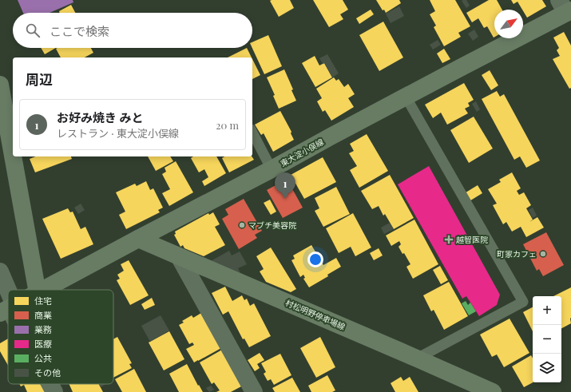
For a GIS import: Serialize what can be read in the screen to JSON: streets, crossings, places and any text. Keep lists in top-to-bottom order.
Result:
{
  "streets": {
    "main road": ["東大淀小俣線", "村松明野停車場線"]
  },
  "crossings": [
    ["東大淀小俣線", "村松明野停車場線"]
  ],
  "places": {
    "other": ["マブチ美容院", "町家カフェ"],
    "health": ["越智医院"]
  },
  "legend": [
    "住宅",
    "商業",
    "業務",
    "医療",
    "公共",
    "その他"
  ],
  "north": "top right",
  "page": {
    "search": "ここで検索",
    "heading": "周辺",
    "list": [
      {
        "mark": "1",
        "name": "お好み焼き みと",
        "note": "レストラン · 東大淀小俣線",
        "value": "20 m"
      }
    ],
    "pins": "1",
    "map_buttons": ["+", "−"]
  }
}
